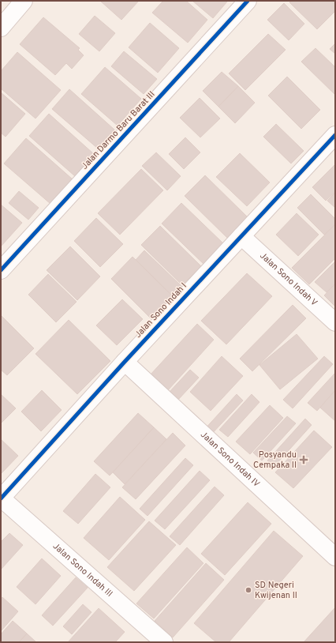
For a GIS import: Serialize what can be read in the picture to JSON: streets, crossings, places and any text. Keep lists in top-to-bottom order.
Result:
{
  "streets": {
    "street": [
      "Jalan Darmo Baru Barat III",
      "Jalan Sono Indah V",
      "Jalan Sono Indah I",
      "Jalan Sono Indah IV",
      "Jalan Sono Indah III"
    ]
  },
  "crossings": [
    ["Jalan Sono Indah V", "Jalan Sono Indah I"],
    ["Jalan Sono Indah I", "Jalan Sono Indah IV"],
    ["Jalan Sono Indah I", "Jalan Sono Indah III"]
  ],
  "places": {
    "health": ["Posyandu Cempaka II"],
    "other": ["SD Negeri Kwijenan II"]
  }
}
